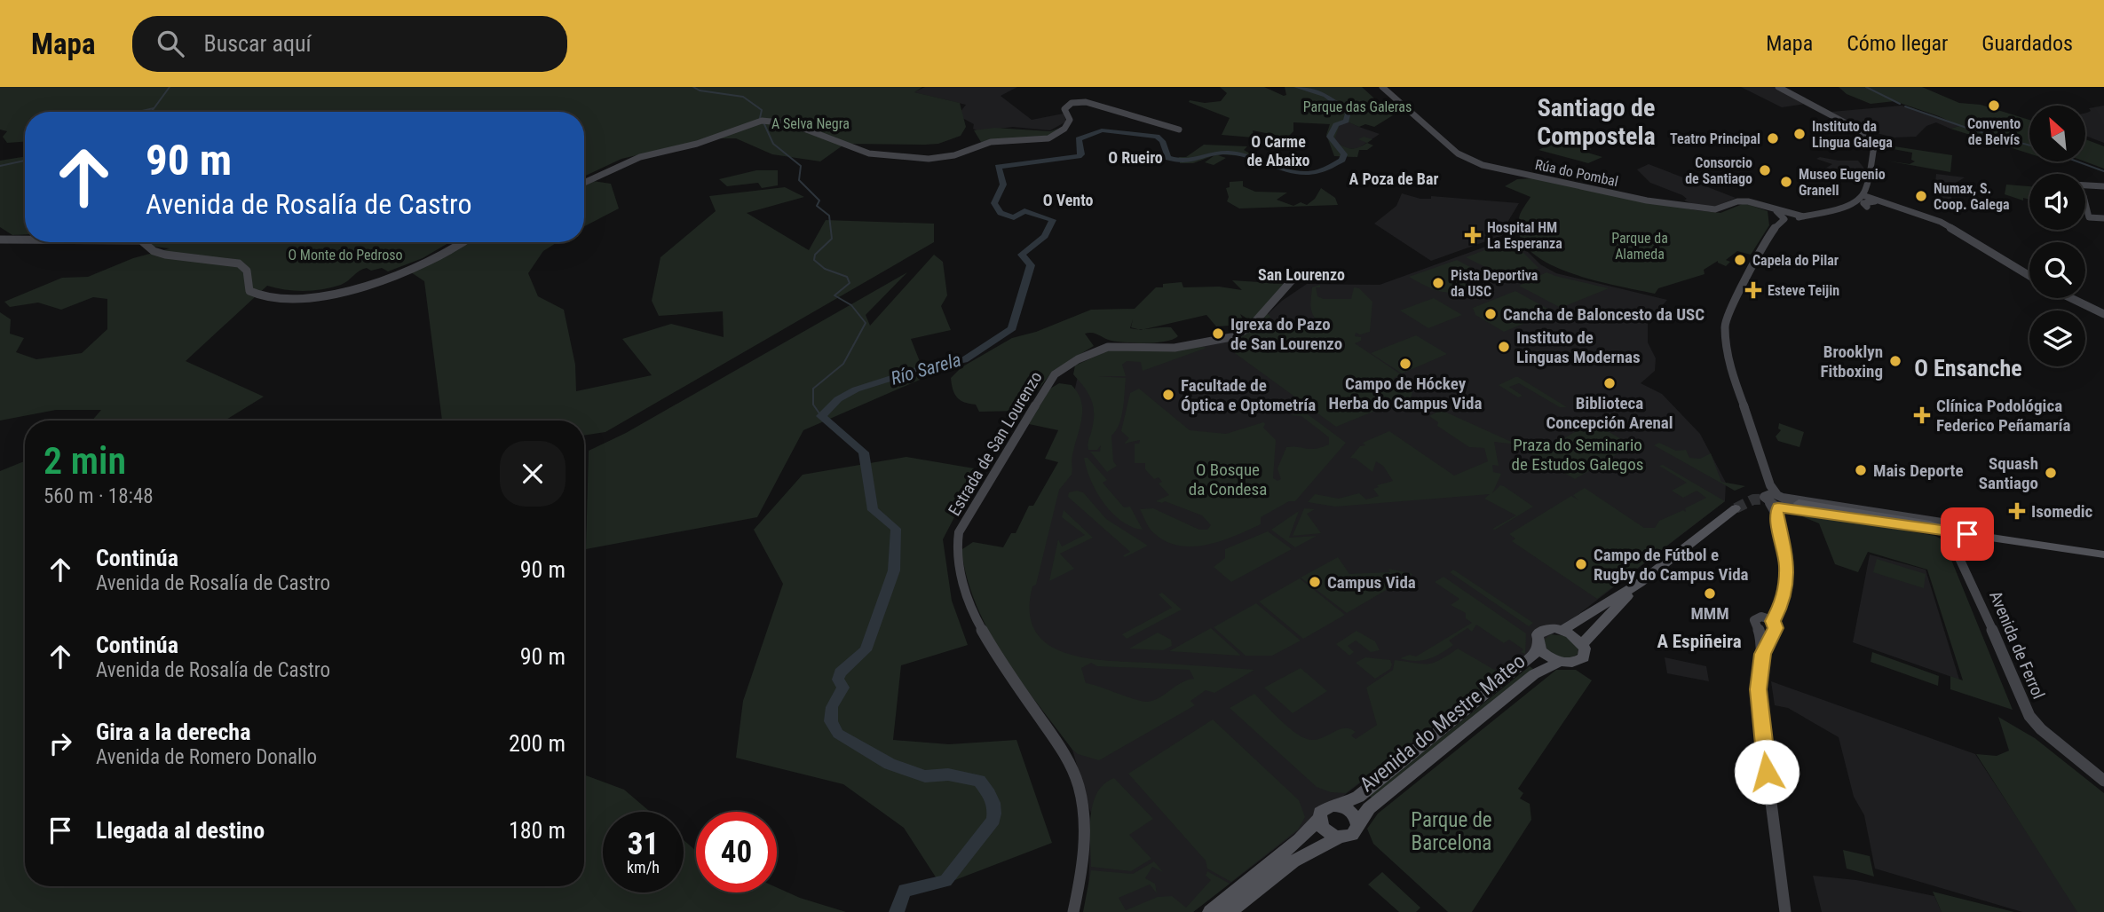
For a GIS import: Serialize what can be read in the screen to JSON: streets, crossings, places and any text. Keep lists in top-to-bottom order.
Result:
{
  "streets": {
    "main road": ["Avenida do Mestre Mateo"],
    "street": ["Rúa do Pombal", "Estrada de San Lourenzo", "Avenida de Ferrol"]
  },
  "districts": [
    "Santiago de Compostela",
    "O Carme de Abaixo",
    "O Rueiro",
    "A Poza de Bar",
    "O Vento",
    "San Lourenzo",
    "O Ensanche",
    "A Espiñeira"
  ],
  "water": ["Río Sarela"],
  "parks": [
    "Parque das Galeras",
    "A Selva Negra",
    "Parque da Alameda",
    "O Monte do Pedroso",
    "Praza do Seminario de Estudos Galegos",
    "O Bosque da Condesa",
    "Parque de Barcelona"
  ],
  "places": {
    "other": [
      "Convento de Belvís",
      "Instituto da Lingua Galega",
      "Teatro Principal",
      "Consorcio de Santiago",
      "Museo Eugenio Granell",
      "Numax, S. Coop. Galega",
      "Capela do Pilar",
      "Pista Deportiva da USC",
      "Cancha de Baloncesto da USC",
      "Igrexa do Pazo de San Lourenzo",
      "Instituto de Linguas Modernas",
      "Brooklyn Fitboxing",
      "Campo de Hóckey Herba do Campus Vida",
      "Biblioteca Concepción Arenal",
      "Facultade de Óptica e Optometría",
      "Mais Deporte",
      "Squash Santiago",
      "Campo de Fútbol e Rugby do Campus Vida",
      "Campus Vida",
      "MMM"
    ],
    "health": [
      "Hospital HM La Esperanza",
      "Esteve Teijin",
      "Clínica Podológica Federico Peñamaría",
      "Isomedic"
    ]
  },
  "north": "top left",
  "page": {
    "header": "Mapa",
    "search": "Buscar aquí",
    "nav": ["Mapa", "Cómo llegar", "Guardados"],
    "turn": ["90 m", "Avenida de Rosalía de Castro"],
    "heading": ["2 min", "560 m · 18:48"],
    "list": [
      {
        "name": "Continúa",
        "note": "Avenida de Rosalía de Castro",
        "value": "90 m"
      },
      {
        "name": "Continúa",
        "note": "Avenida de Rosalía de Castro",
        "value": "90 m"
      },
      {
        "name": "Gira a la derecha",
        "note": "Avenida de Romero Donallo",
        "value": "200 m"
      },
      {
        "name": "Llegada al destino",
        "value": "180 m"
      }
    ],
    "speed": "31 km/h",
    "limit": "40"
  }
}
